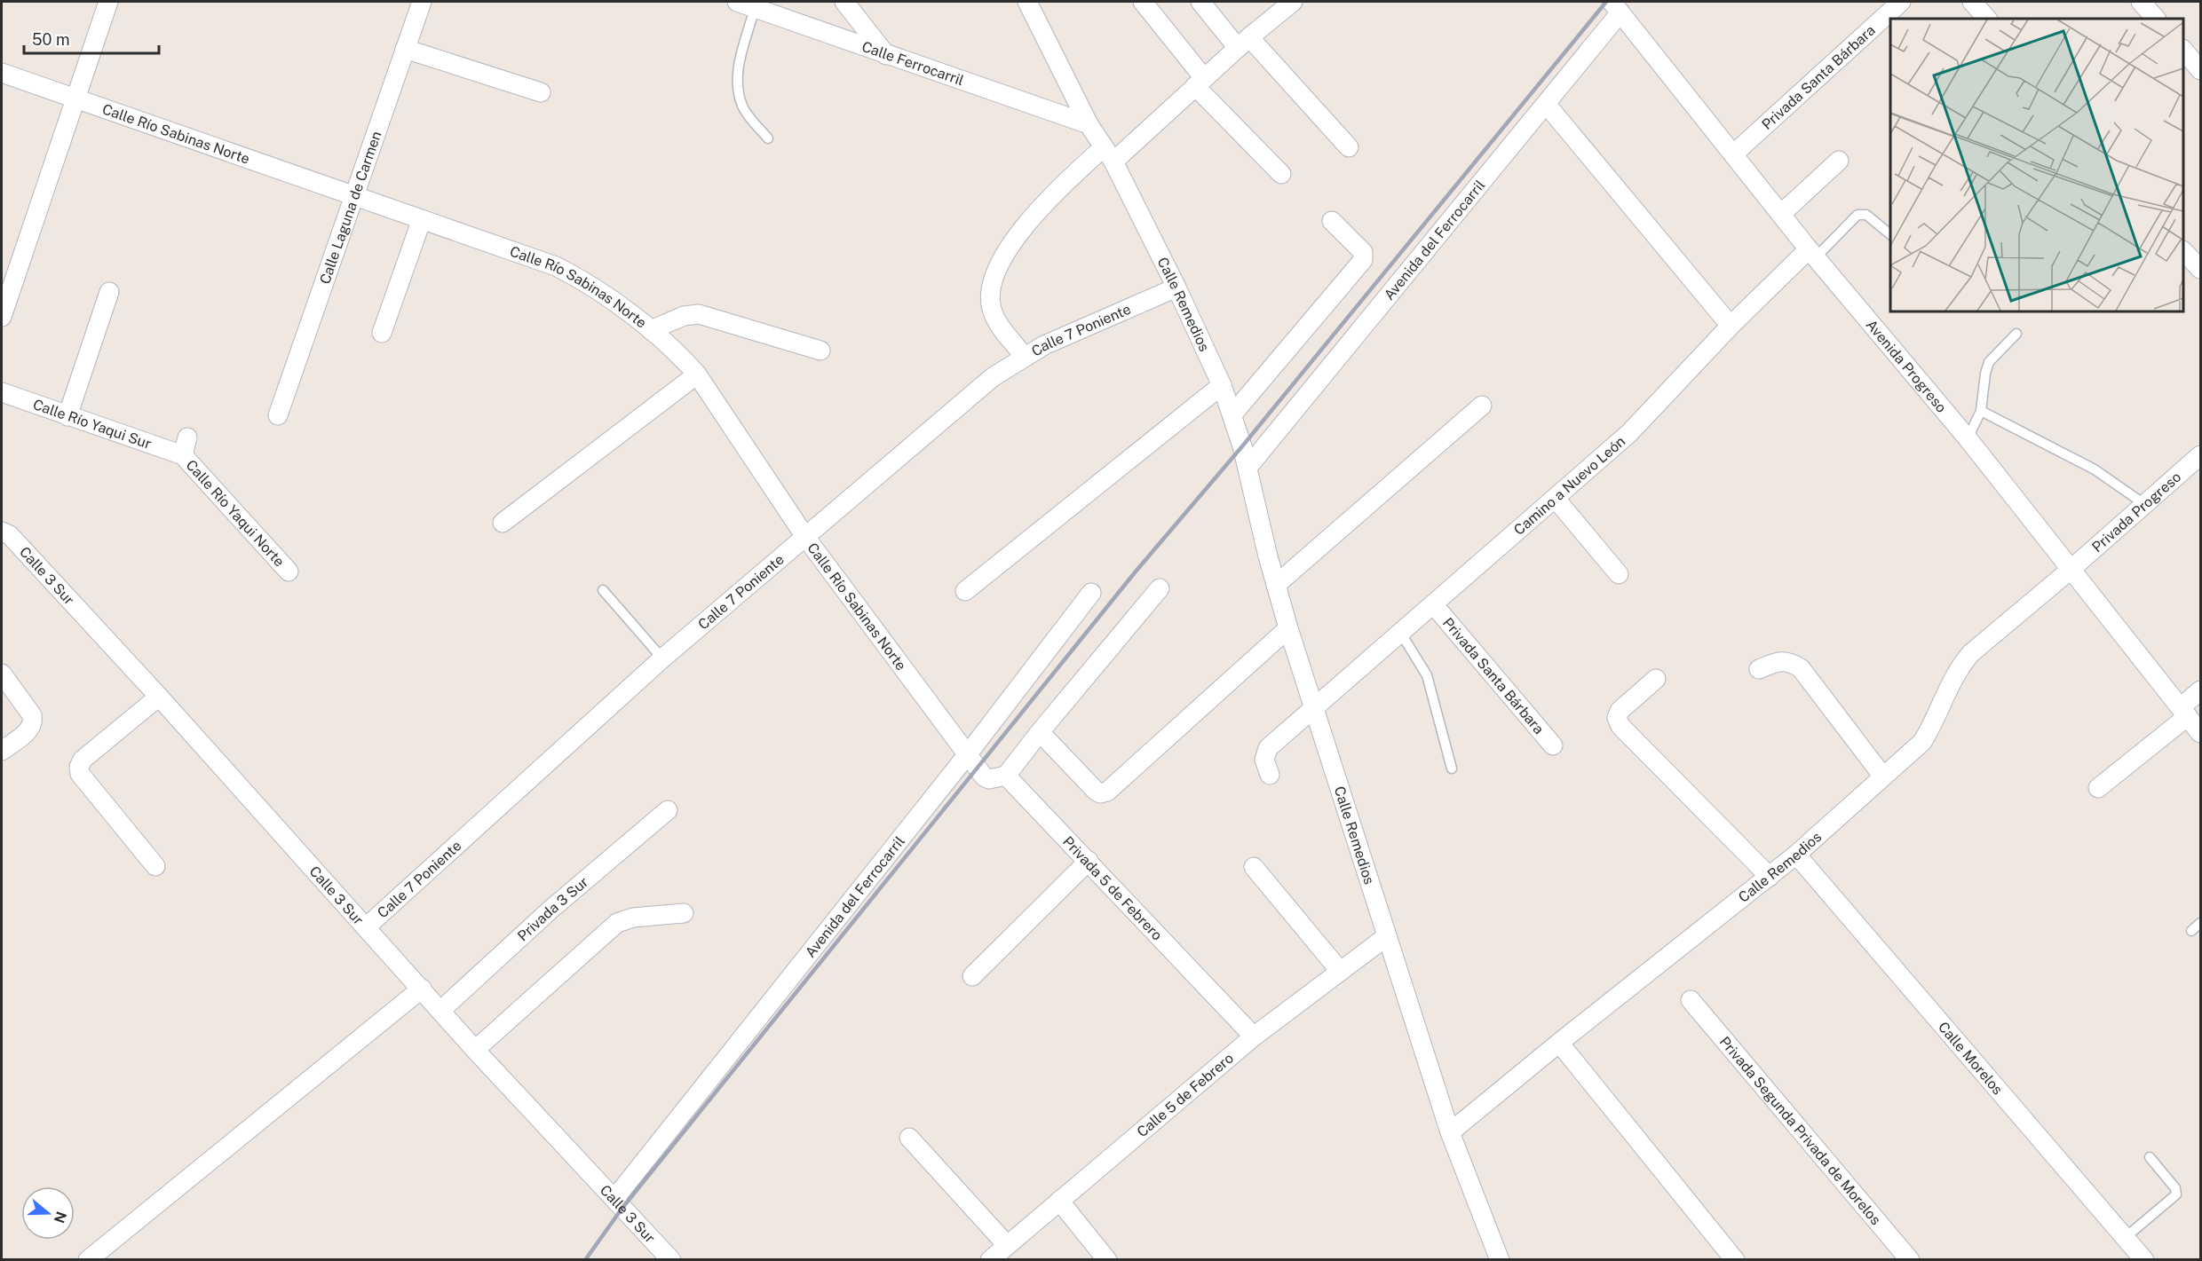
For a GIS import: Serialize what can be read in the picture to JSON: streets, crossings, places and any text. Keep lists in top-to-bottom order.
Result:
{
  "streets": {
    "street": [
      "Calle Ferrocarril",
      "Privada Santa Bárbara",
      "Calle Río Sabinas Norte",
      "Calle Laguna de Carmen",
      "Avenida del Ferrocarril",
      "Calle Remedios",
      "Calle 7 Poniente",
      "Avenida Progreso",
      "Calle Río Yaqui Sur",
      "Camino a Nuevo León",
      "Privada Progreso",
      "Calle Río Yaqui Norte",
      "Calle 3 Sur",
      "Privada 5 de Febrero",
      "Privada 3 Sur",
      "Calle Morelos",
      "Calle 5 de Febrero",
      "Privada Segunda Privada de Morelos"
    ]
  },
  "crossings": [
    ["Calle Ferrocarril", "Calle Remedios"],
    ["Privada Santa Bárbara", "Avenida Progreso"],
    ["Privada Santa Bárbara", "Camino a Nuevo León"],
    ["Calle Río Sabinas Norte", "Calle Laguna de Carmen"],
    ["Calle Río Sabinas Norte", "Avenida del Ferrocarril"],
    ["Calle Río Sabinas Norte", "Calle 7 Poniente"],
    ["Avenida del Ferrocarril", "Calle Remedios"],
    ["Avenida del Ferrocarril", "Avenida Progreso"],
    ["Avenida del Ferrocarril", "Calle 3 Sur"],
    ["Calle Remedios", "Calle 7 Poniente"],
    ["Calle Remedios", "Avenida Progreso"],
    ["Calle Remedios", "Camino a Nuevo León"],
    ["Calle Remedios", "Privada Progreso"],
    ["Calle Remedios", "Calle Morelos"],
    ["Calle Remedios", "Calle 5 de Febrero"],
    ["Calle 7 Poniente", "Calle 3 Sur"],
    ["Avenida Progreso", "Camino a Nuevo León"],
    ["Avenida Progreso", "Privada Progreso"],
    ["Calle Río Yaqui Sur", "Calle Río Yaqui Norte"],
    ["Calle 3 Sur", "Privada 3 Sur"],
    ["Privada 5 de Febrero", "Calle 5 de Febrero"]
  ],
  "scale_bar": "50 m",
  "north": "right"
}
